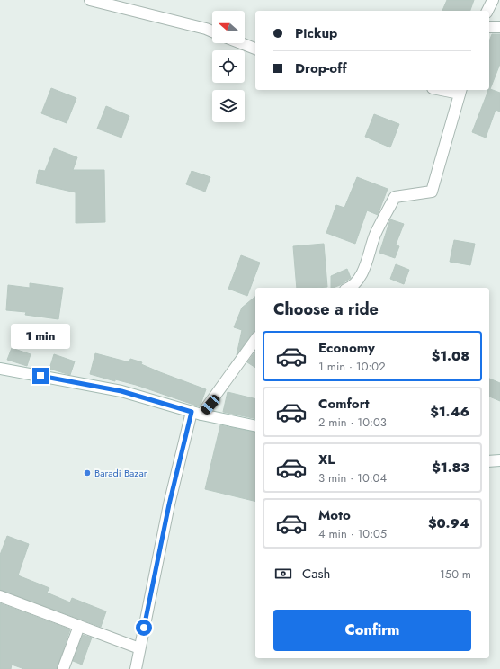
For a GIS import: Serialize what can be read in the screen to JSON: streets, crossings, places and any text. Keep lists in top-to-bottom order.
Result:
{
  "places": ["Baradi Bazar"],
  "north": "left",
  "page": {
    "banner": ["Pickup", "Drop-off"],
    "heading": "Choose a ride",
    "bubble": "1 min",
    "list": [
      {
        "name": "Economy",
        "note": "1 min · 10:02",
        "value": "$1.08"
      },
      {
        "name": "Comfort",
        "note": "2 min · 10:03",
        "value": "$1.46"
      },
      {
        "name": "XL",
        "note": "3 min · 10:04",
        "value": "$1.83"
      },
      {
        "name": "Moto",
        "note": "4 min · 10:05",
        "value": "$0.94"
      }
    ],
    "pay": ["Cash", "150 m"],
    "buttons": "Confirm"
  }
}
